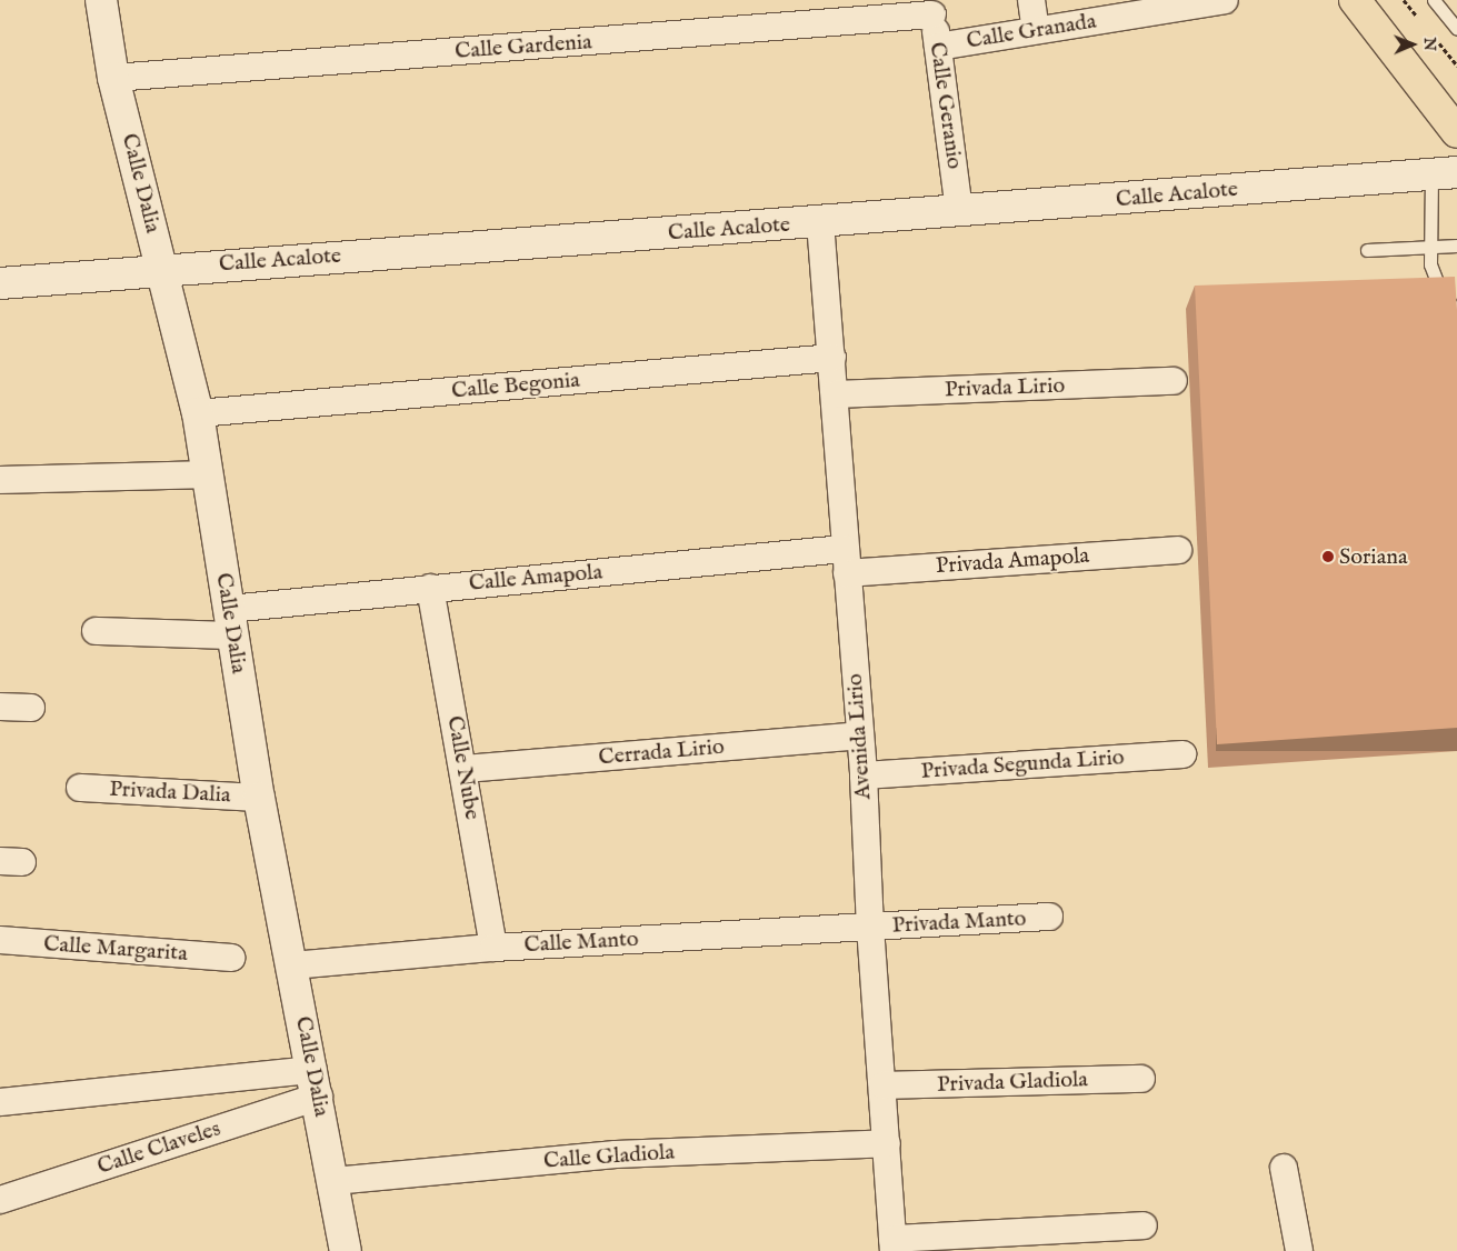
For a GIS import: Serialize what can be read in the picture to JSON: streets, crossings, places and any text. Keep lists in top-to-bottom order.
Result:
{
  "streets": {
    "street": [
      "Calle Granada",
      "Calle Gardenia",
      "Calle Geranio",
      "Calle Dalia",
      "Calle Acalote",
      "Calle Begonia",
      "Privada Lirio",
      "Privada Amapola",
      "Calle Amapola",
      "Avenida Lirio",
      "Cerrada Lirio",
      "Privada Segunda Lirio",
      "Calle Nube",
      "Privada Dalia",
      "Privada Manto",
      "Calle Manto",
      "Calle Margarita",
      "Privada Gladiola",
      "Calle Claveles",
      "Calle Gladiola"
    ]
  },
  "crossings": [
    ["Calle Granada", "Calle Geranio"],
    ["Calle Gardenia", "Calle Geranio"],
    ["Calle Gardenia", "Calle Dalia"],
    ["Calle Geranio", "Calle Acalote"],
    ["Calle Dalia", "Calle Acalote"],
    ["Calle Dalia", "Calle Begonia"],
    ["Calle Dalia", "Calle Amapola"],
    ["Calle Dalia", "Privada Dalia"],
    ["Calle Dalia", "Calle Manto"],
    ["Calle Dalia", "Calle Claveles"],
    ["Calle Dalia", "Calle Gladiola"],
    ["Calle Acalote", "Avenida Lirio"],
    ["Calle Begonia", "Avenida Lirio"],
    ["Privada Lirio", "Avenida Lirio"],
    ["Privada Amapola", "Calle Amapola"],
    ["Privada Amapola", "Avenida Lirio"],
    ["Calle Amapola", "Avenida Lirio"],
    ["Calle Amapola", "Calle Nube"],
    ["Avenida Lirio", "Cerrada Lirio"],
    ["Avenida Lirio", "Privada Segunda Lirio"],
    ["Avenida Lirio", "Privada Manto"],
    ["Avenida Lirio", "Calle Manto"],
    ["Avenida Lirio", "Privada Gladiola"],
    ["Avenida Lirio", "Calle Gladiola"],
    ["Cerrada Lirio", "Calle Nube"],
    ["Calle Nube", "Calle Manto"],
    ["Privada Manto", "Calle Manto"]
  ],
  "places": ["Soriana"],
  "north": "right"
}
